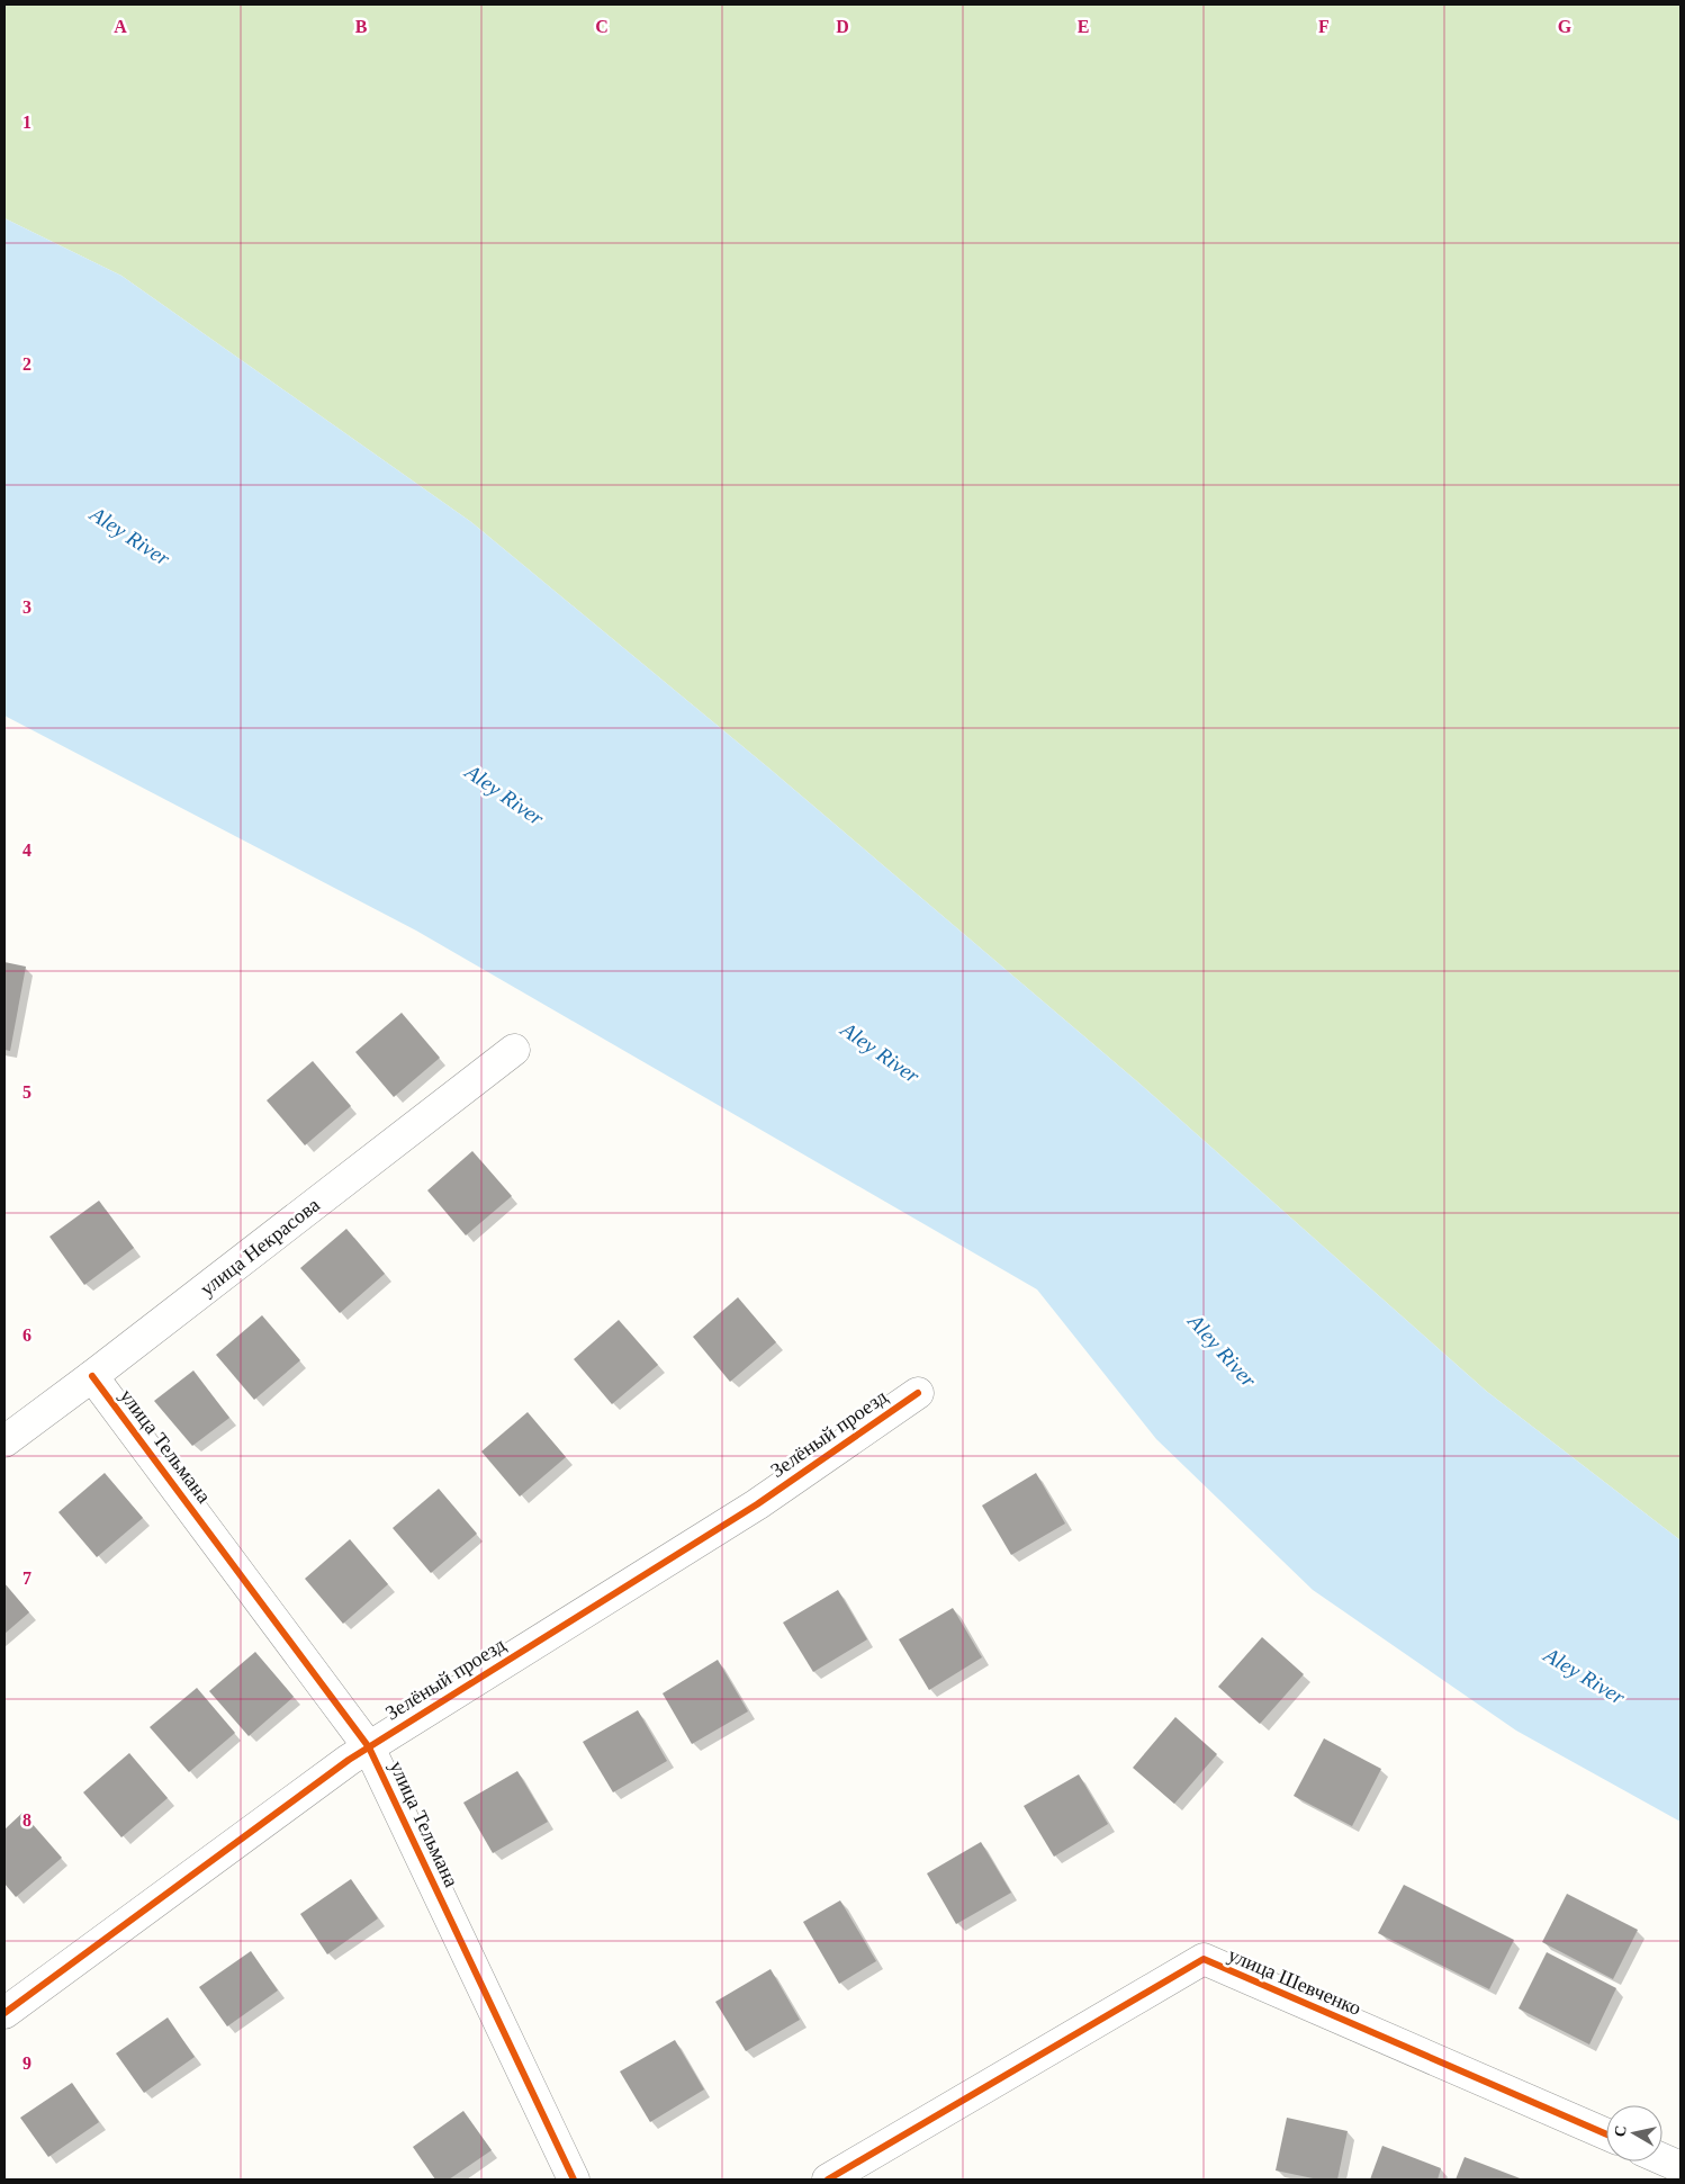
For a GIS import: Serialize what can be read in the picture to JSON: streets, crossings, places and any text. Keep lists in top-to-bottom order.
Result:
{
  "streets": {
    "street": [
      "улица Некрасова",
      "Зелёный проезд",
      "улица Тельмана",
      "улица Шевченко"
    ]
  },
  "crossings": [
    ["улица Некрасова", "улица Тельмана"],
    ["Зелёный проезд", "улица Тельмана"]
  ],
  "water": ["Aley River"],
  "north": "left",
  "grid": {
    "columns": [
      "A",
      "B",
      "C",
      "D",
      "E",
      "F",
      "G"
    ],
    "rows": [
      "1",
      "2",
      "3",
      "4",
      "5",
      "6",
      "7",
      "8",
      "9"
    ]
  }
}
